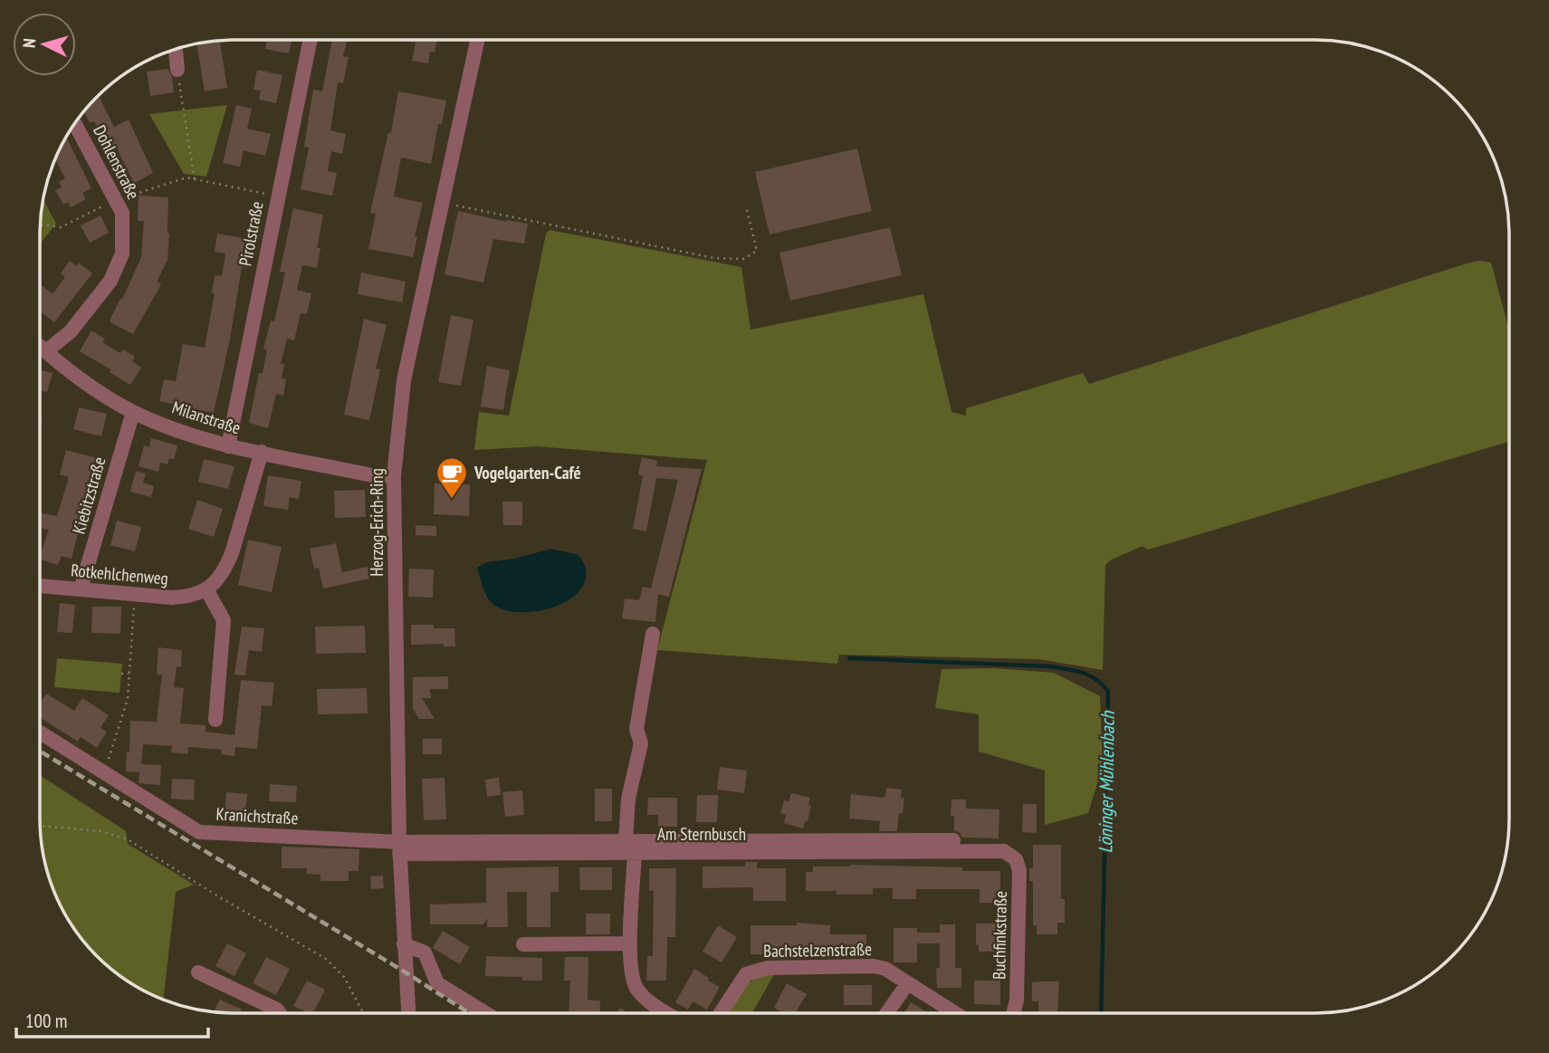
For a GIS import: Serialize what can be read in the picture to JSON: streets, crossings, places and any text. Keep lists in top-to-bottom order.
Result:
{
  "streets": {
    "street": [
      "Dohlenstraße",
      "Pirolstraße",
      "Milanstraße",
      "Kiebitzstraße",
      "Herzog-Erich-Ring",
      "Rotkehlchenweg",
      "Kranichstraße",
      "Am Sternbusch",
      "Buchfinkstraße",
      "Bachstelzenstraße"
    ]
  },
  "crossings": [
    ["Dohlenstraße", "Milanstraße"],
    ["Pirolstraße", "Milanstraße"],
    ["Milanstraße", "Kiebitzstraße"],
    ["Milanstraße", "Herzog-Erich-Ring"],
    ["Kiebitzstraße", "Rotkehlchenweg"],
    ["Herzog-Erich-Ring", "Kranichstraße"],
    ["Herzog-Erich-Ring", "Am Sternbusch"],
    ["Kranichstraße", "Am Sternbusch"],
    ["Am Sternbusch", "Buchfinkstraße"]
  ],
  "water": ["Löninger Mühlenbach"],
  "places": {
    "cafe": ["Vogelgarten-Café"]
  },
  "scale_bar": "100 m",
  "north": "left"
}
